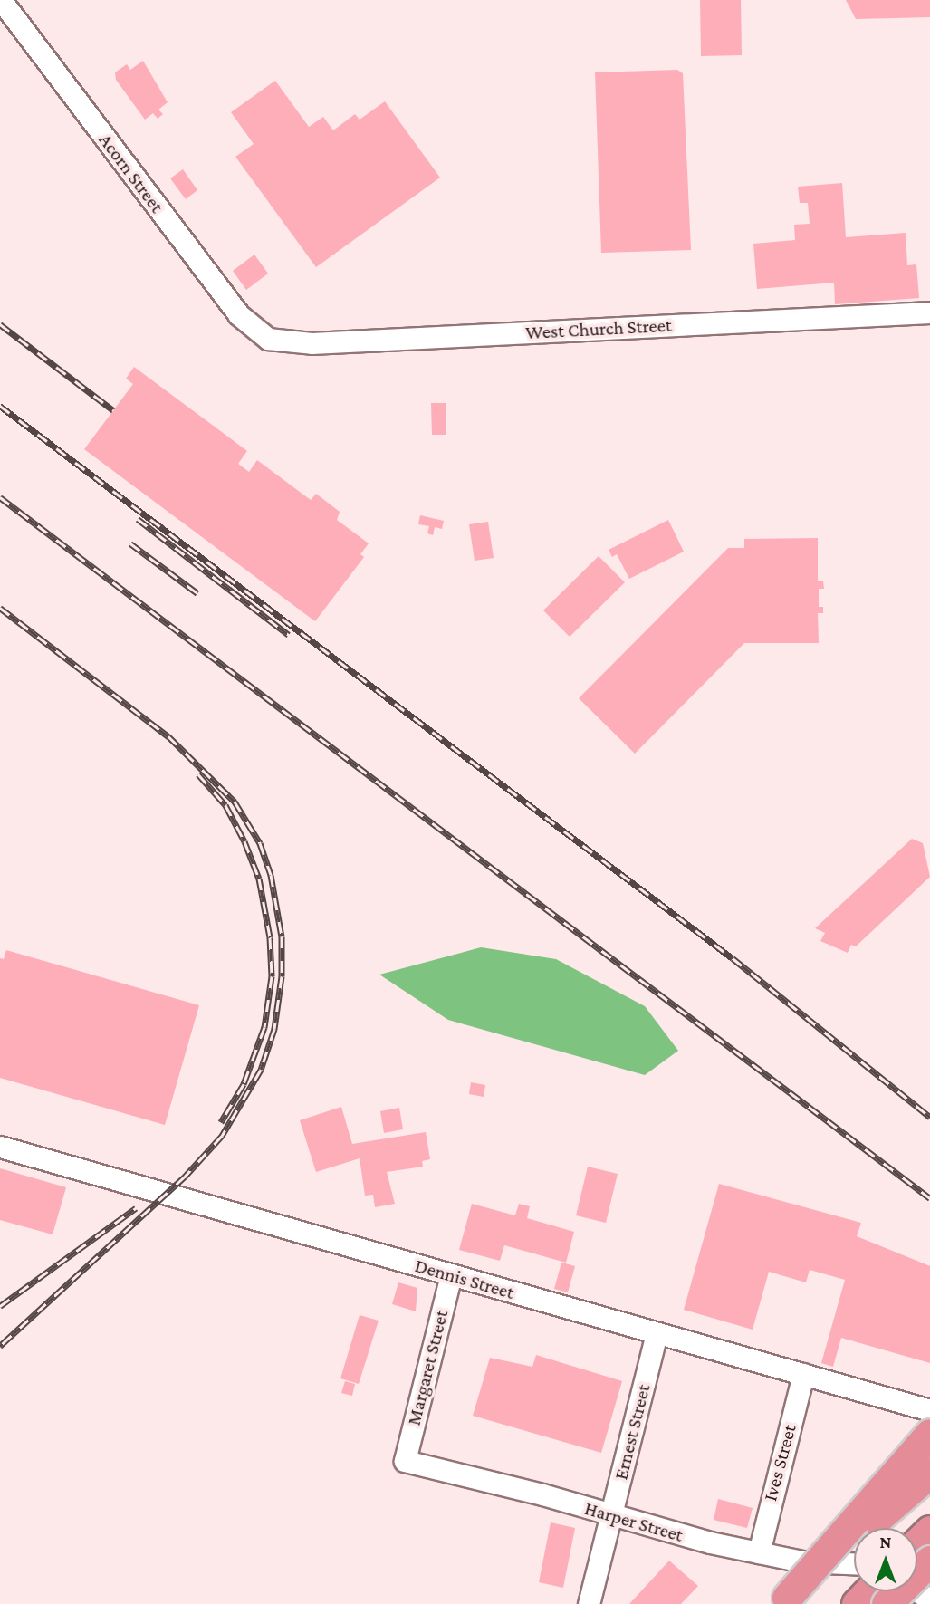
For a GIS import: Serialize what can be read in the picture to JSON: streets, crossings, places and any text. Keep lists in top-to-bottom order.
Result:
{
  "streets": {
    "street": [
      "Acorn Street",
      "West Church Street",
      "Dennis Street",
      "Margaret Street",
      "Ernest Street",
      "Ives Street",
      "Harper Street"
    ]
  },
  "crossings": [
    ["Acorn Street", "West Church Street"],
    ["Dennis Street", "Margaret Street"],
    ["Dennis Street", "Ernest Street"],
    ["Dennis Street", "Ives Street"],
    ["Margaret Street", "Harper Street"],
    ["Ernest Street", "Harper Street"],
    ["Ives Street", "Harper Street"]
  ],
  "north": "top"
}
